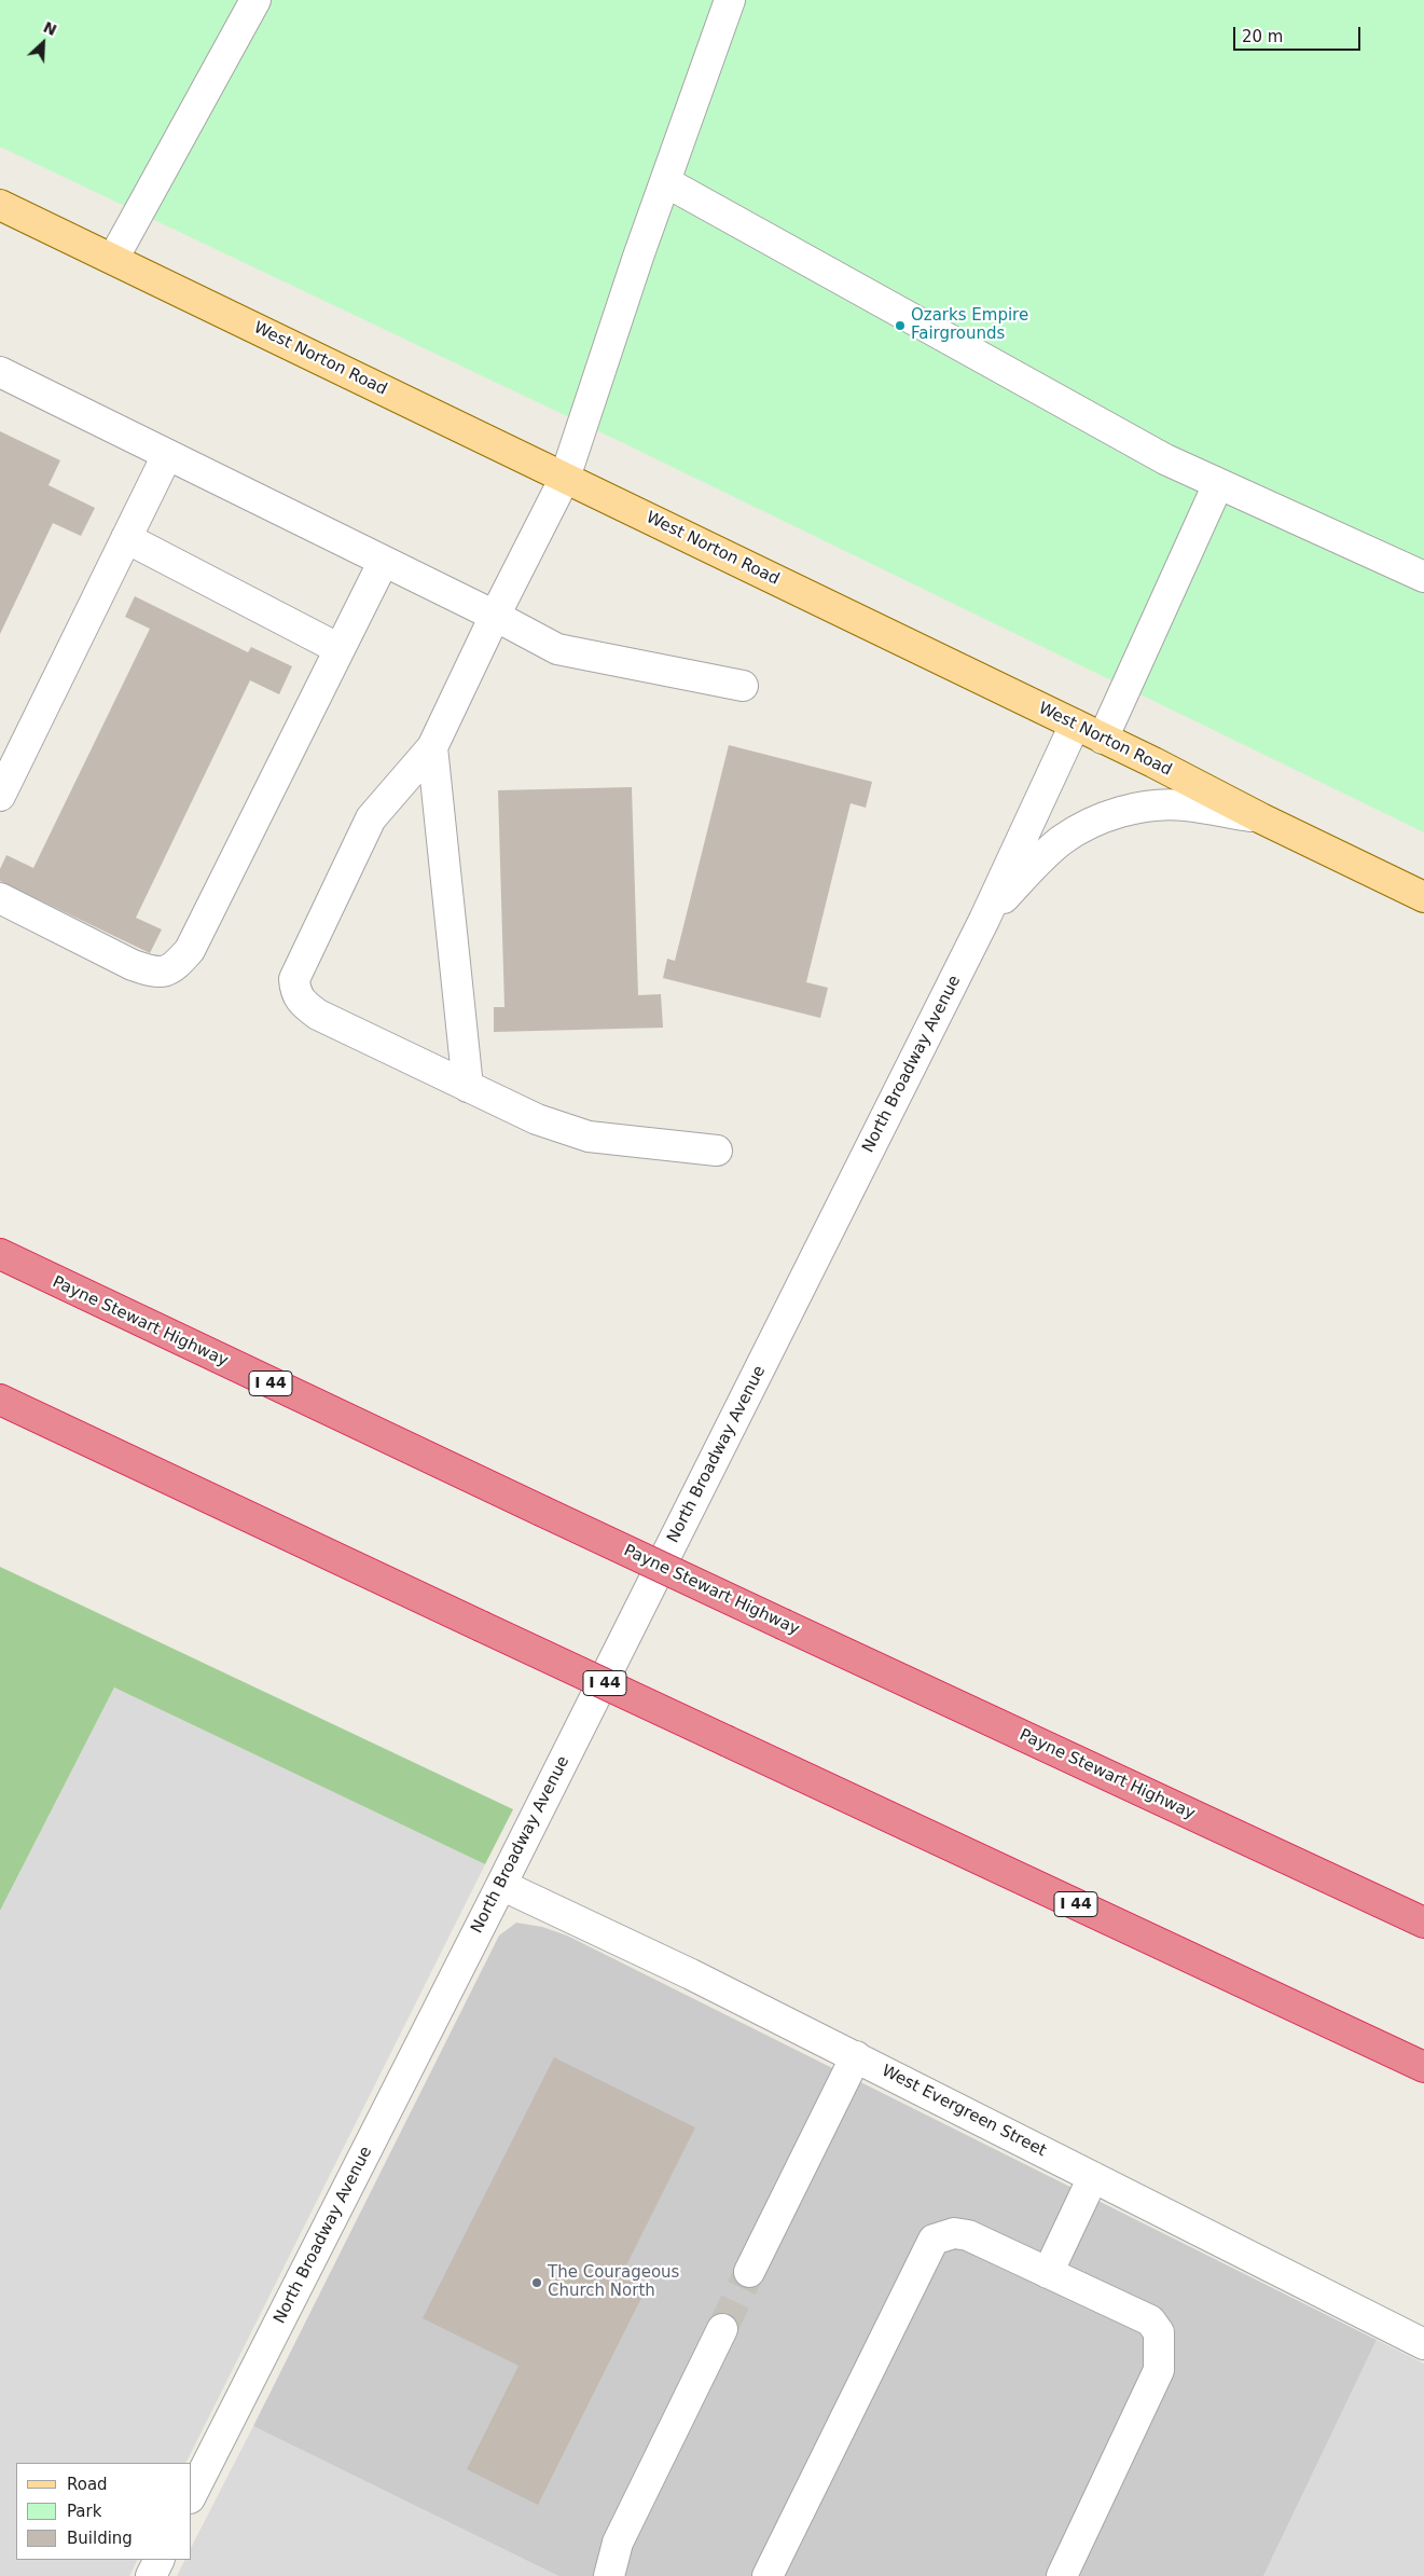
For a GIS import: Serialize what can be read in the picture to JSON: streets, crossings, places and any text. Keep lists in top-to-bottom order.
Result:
{
  "streets": {
    "highway": ["Payne Stewart Highway", "I 44"],
    "main road": ["West Norton Road"],
    "street": ["North Broadway Avenue", "West Evergreen Street"]
  },
  "crossings": [
    ["West Norton Road", "North Broadway Avenue"],
    ["North Broadway Avenue", "West Evergreen Street"]
  ],
  "places": ["Ozarks Empire Fairgrounds", "The Courageous Church North"],
  "legend": ["Road", "Park", "Building"],
  "scale_bar": "20 m",
  "north": "top right"
}
